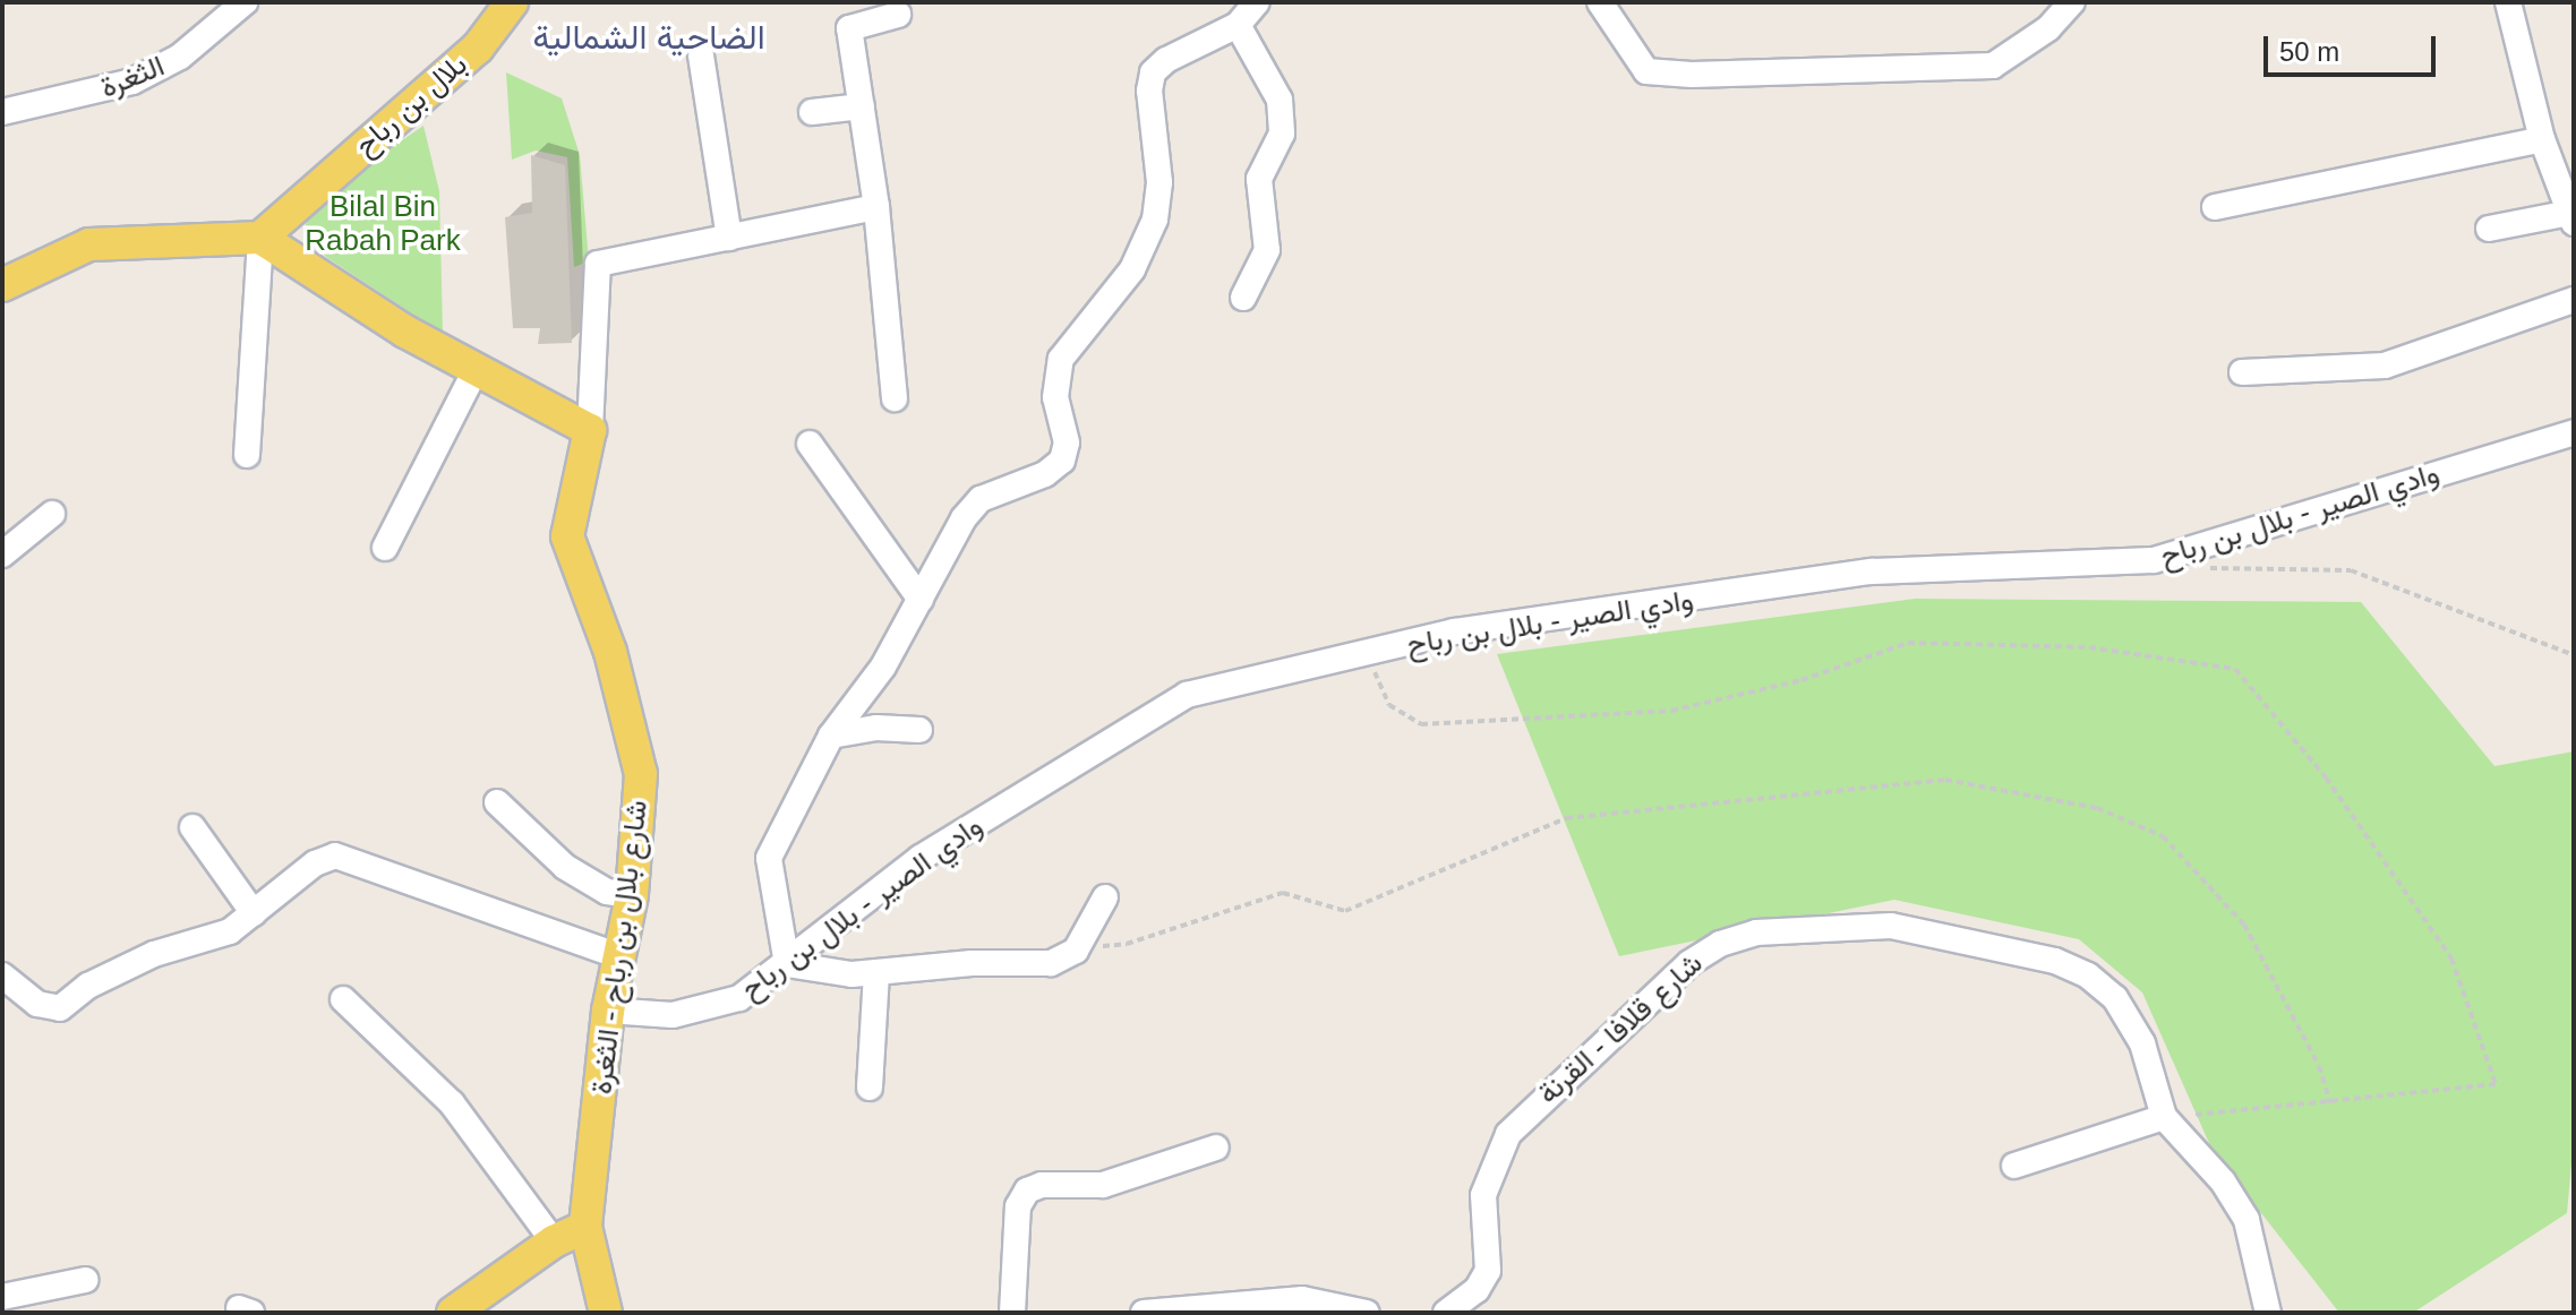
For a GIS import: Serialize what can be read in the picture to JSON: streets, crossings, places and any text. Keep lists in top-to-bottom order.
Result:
{
  "streets": {
    "main road": ["بلال بن رباح", "شارع بلال بن رباح - الثغرة"],
    "street": ["الثغرة", "وادي الصير - بلال بن رباح", "شارع قلافا - القرنة"]
  },
  "crossings": [
    ["وادي الصير - بلال بن رباح", "شارع بلال بن رباح - الثغرة"]
  ],
  "districts": ["الضاحية الشمالية"],
  "parks": ["Bilal Bin Rabah Park"],
  "scale_bar": "50 m"
}
